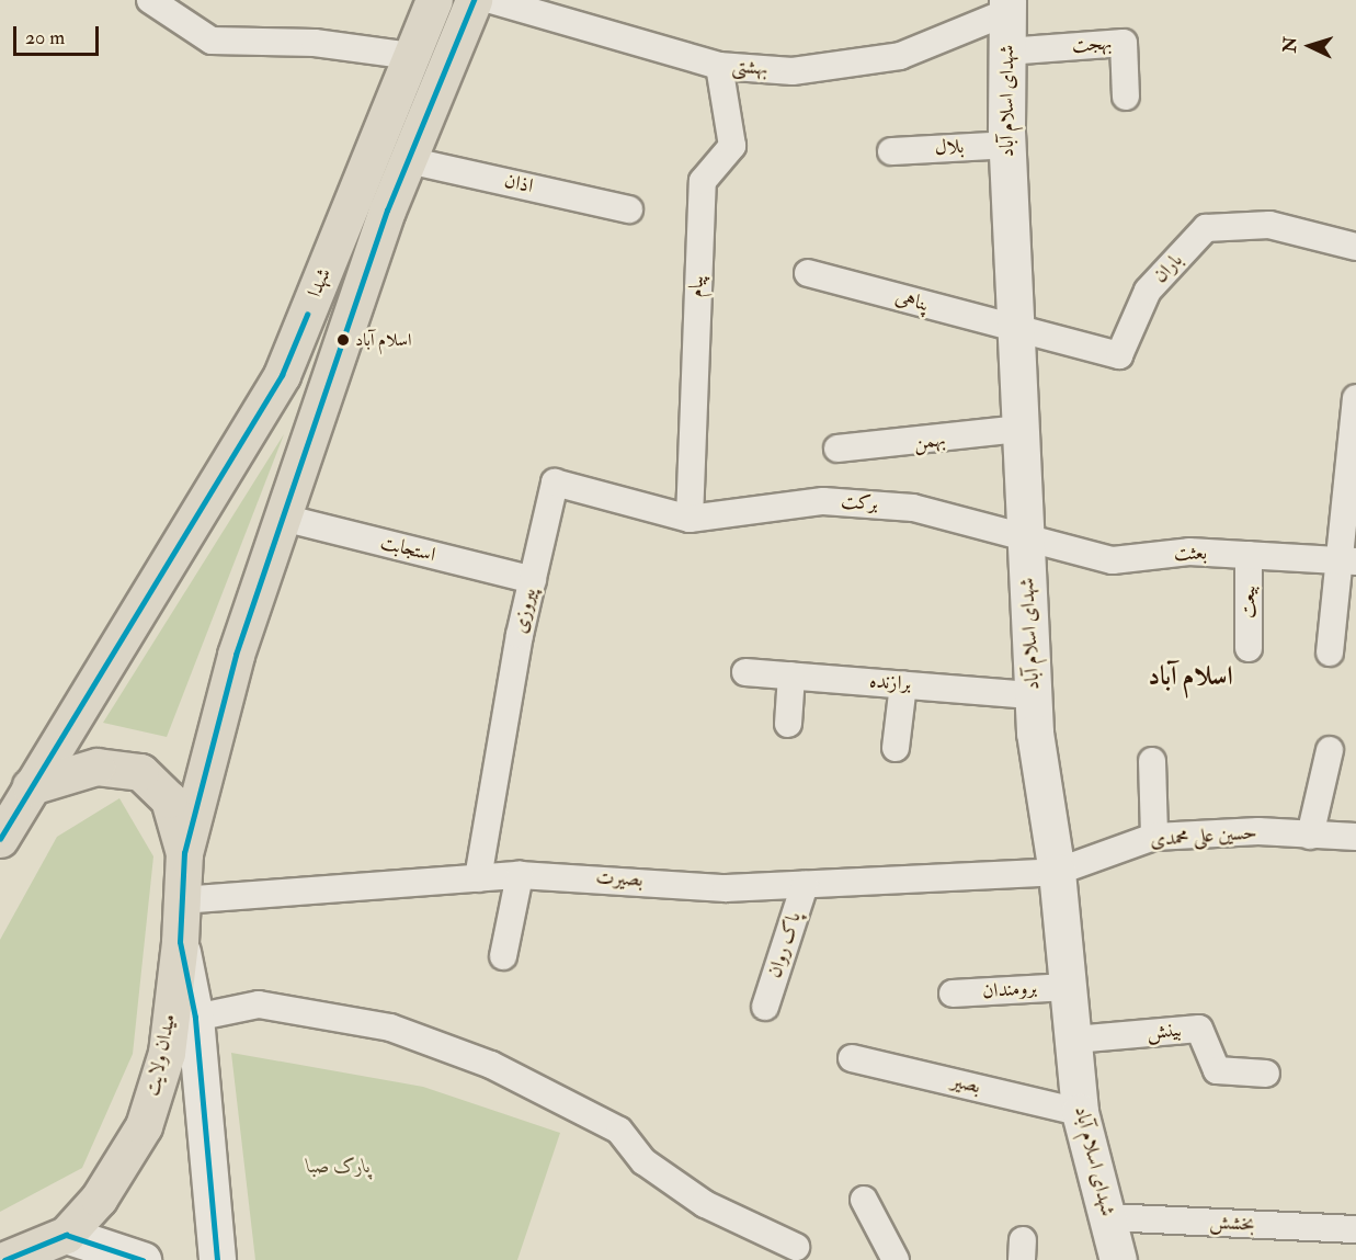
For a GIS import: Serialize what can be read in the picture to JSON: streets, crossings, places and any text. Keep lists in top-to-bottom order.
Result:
{
  "streets": {
    "main road": ["شهدا", "میدان ولایت"],
    "street": [
      "بهجت",
      "بهشتی",
      "شهدای اسلام آباد",
      "بلال",
      "اذان",
      "باران",
      "پیام",
      "پناهی",
      "بهمن",
      "برکت",
      "استجابت",
      "بعثت",
      "بیعت",
      "پیروزی",
      "برازنده",
      "حسین علی محمدی",
      "بصیرت",
      "پاک روان",
      "برومندان",
      "بینش",
      "بصیر",
      "بخشش"
    ]
  },
  "crossings": [
    ["بهجت", "شهدای اسلام آباد"],
    ["بهشتی", "شهدای اسلام آباد"],
    ["بهشتی", "پیام"],
    ["شهدای اسلام آباد", "بلال"],
    ["شهدای اسلام آباد", "باران"],
    ["شهدای اسلام آباد", "پناهی"],
    ["شهدای اسلام آباد", "بهمن"],
    ["شهدای اسلام آباد", "برکت"],
    ["شهدای اسلام آباد", "بعثت"],
    ["شهدای اسلام آباد", "برازنده"],
    ["شهدای اسلام آباد", "حسین علی محمدی"],
    ["شهدای اسلام آباد", "بصیرت"],
    ["شهدای اسلام آباد", "برومندان"],
    ["شهدای اسلام آباد", "بینش"],
    ["شهدای اسلام آباد", "بصیر"],
    ["شهدای اسلام آباد", "بخشش"],
    ["اذان", "شهدا"],
    ["باران", "پناهی"],
    ["شهدا", "استجابت"],
    ["شهدا", "میدان ولایت"],
    ["پیام", "برکت"],
    ["پیام", "پیروزی"],
    ["برکت", "بعثت"],
    ["برکت", "پیروزی"],
    ["استجابت", "پیروزی"],
    ["بعثت", "بیعت"],
    ["پیروزی", "بصیرت"],
    ["حسین علی محمدی", "بصیرت"],
    ["بصیرت", "پاک روان"],
    ["بصیرت", "میدان ولایت"]
  ],
  "districts": ["اسلام آباد"],
  "parks": ["پارک صبا"],
  "places": ["اسلام آباد"],
  "scale_bar": "20 m",
  "north": "left"
}
